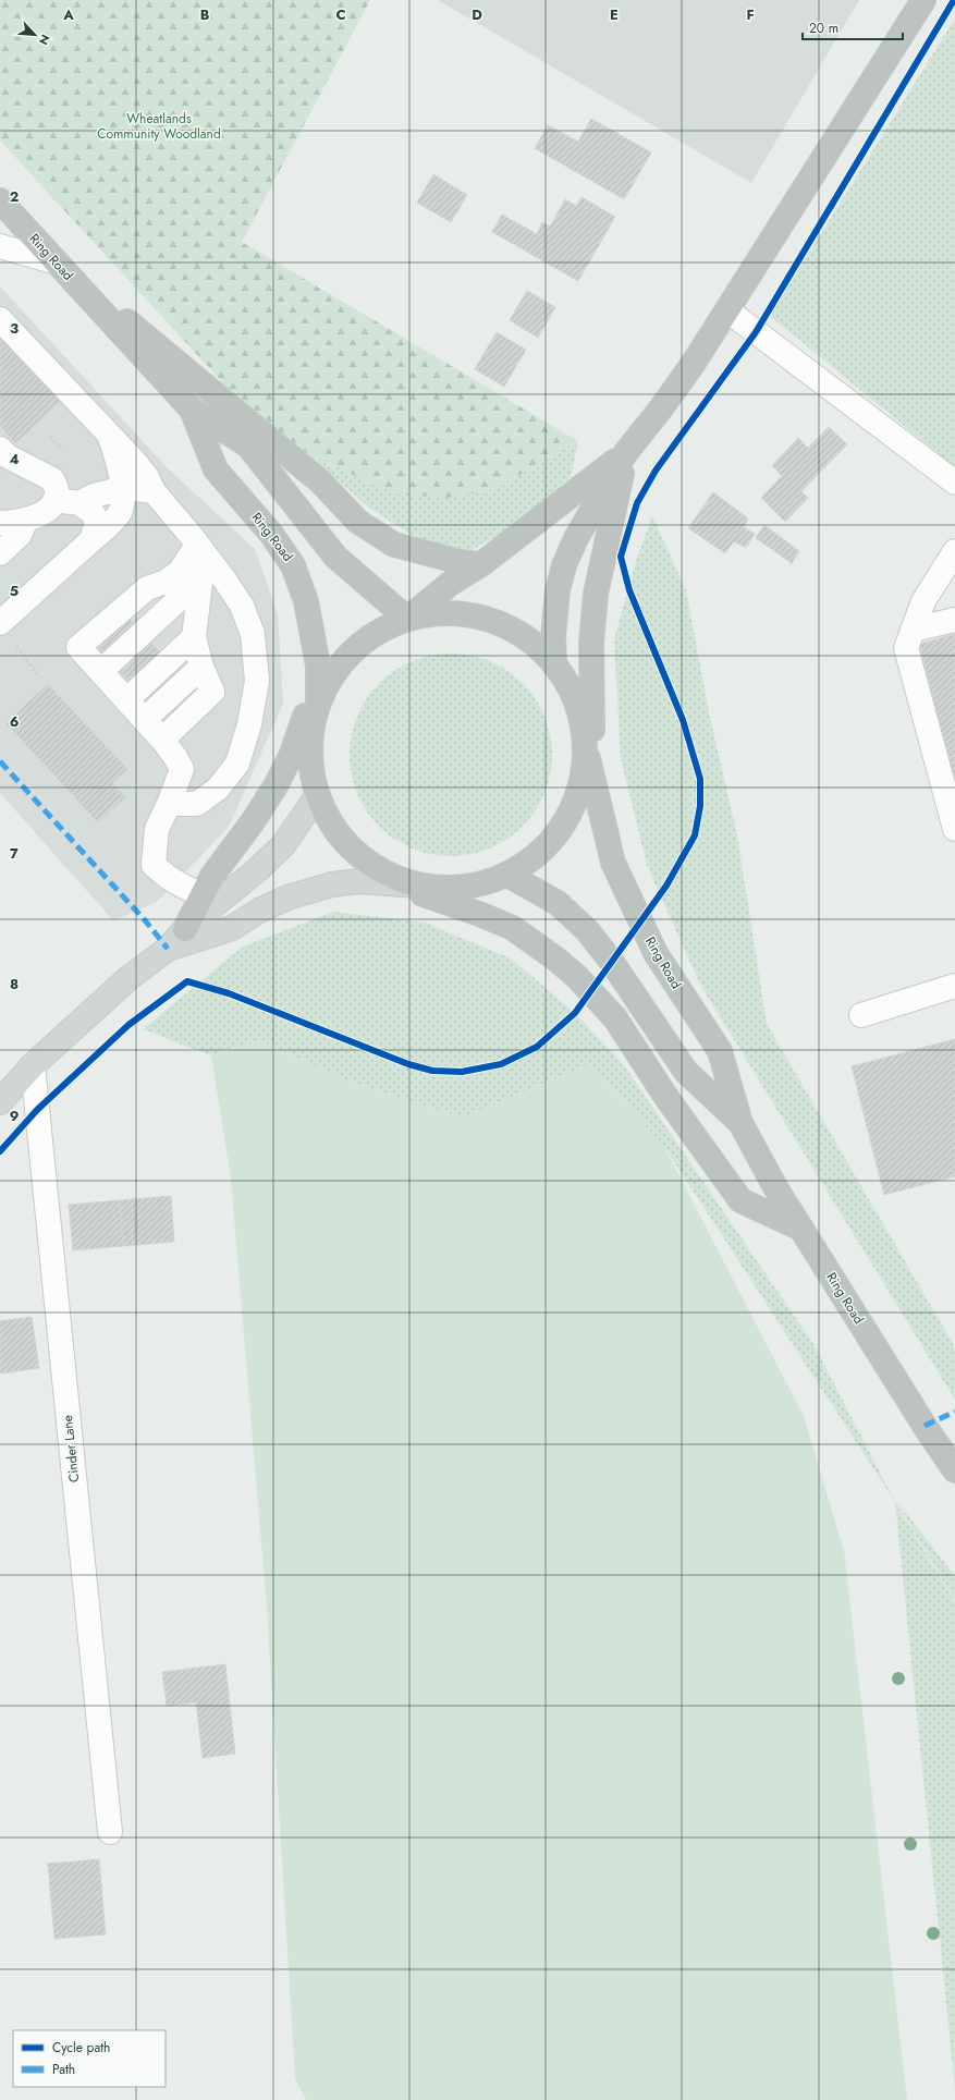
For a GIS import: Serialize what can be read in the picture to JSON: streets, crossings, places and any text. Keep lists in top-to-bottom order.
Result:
{
  "streets": {
    "highway": ["Ring Road"],
    "lane": ["Cinder Lane"]
  },
  "parks": ["Wheatlands Community Woodland"],
  "legend": ["Cycle path", "Path"],
  "scale_bar": "20 m",
  "north": "bottom right",
  "grid": {
    "columns": [
      "A",
      "B",
      "C",
      "D",
      "E",
      "F"
    ],
    "rows": [
      "2",
      "3",
      "4",
      "5",
      "6",
      "7",
      "8",
      "9"
    ]
  }
}
